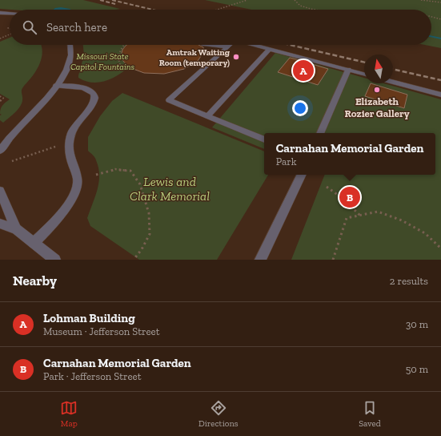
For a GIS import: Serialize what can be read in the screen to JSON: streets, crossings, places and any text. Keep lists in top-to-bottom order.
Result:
{
  "parks": ["Missouri State Capitol Fountains", "Lewis and Clark Memorial"],
  "places": ["Amtrak Waiting Room (temporary)", "Elizabeth Rozier Gallery"],
  "north": "top",
  "page": {
    "search": "Search here",
    "pins": ["A", "B"],
    "popup": ["Carnahan Memorial Garden", "Park"],
    "heading": ["Nearby", "2 results"],
    "list": [
      {
        "mark": "A",
        "name": "Lohman Building",
        "note": "Museum · Jefferson Street",
        "value": "30 m"
      },
      {
        "mark": "B",
        "name": "Carnahan Memorial Garden",
        "note": "Park · Jefferson Street",
        "value": "50 m"
      }
    ],
    "nav": ["Map", "Directions", "Saved"]
  }
}
